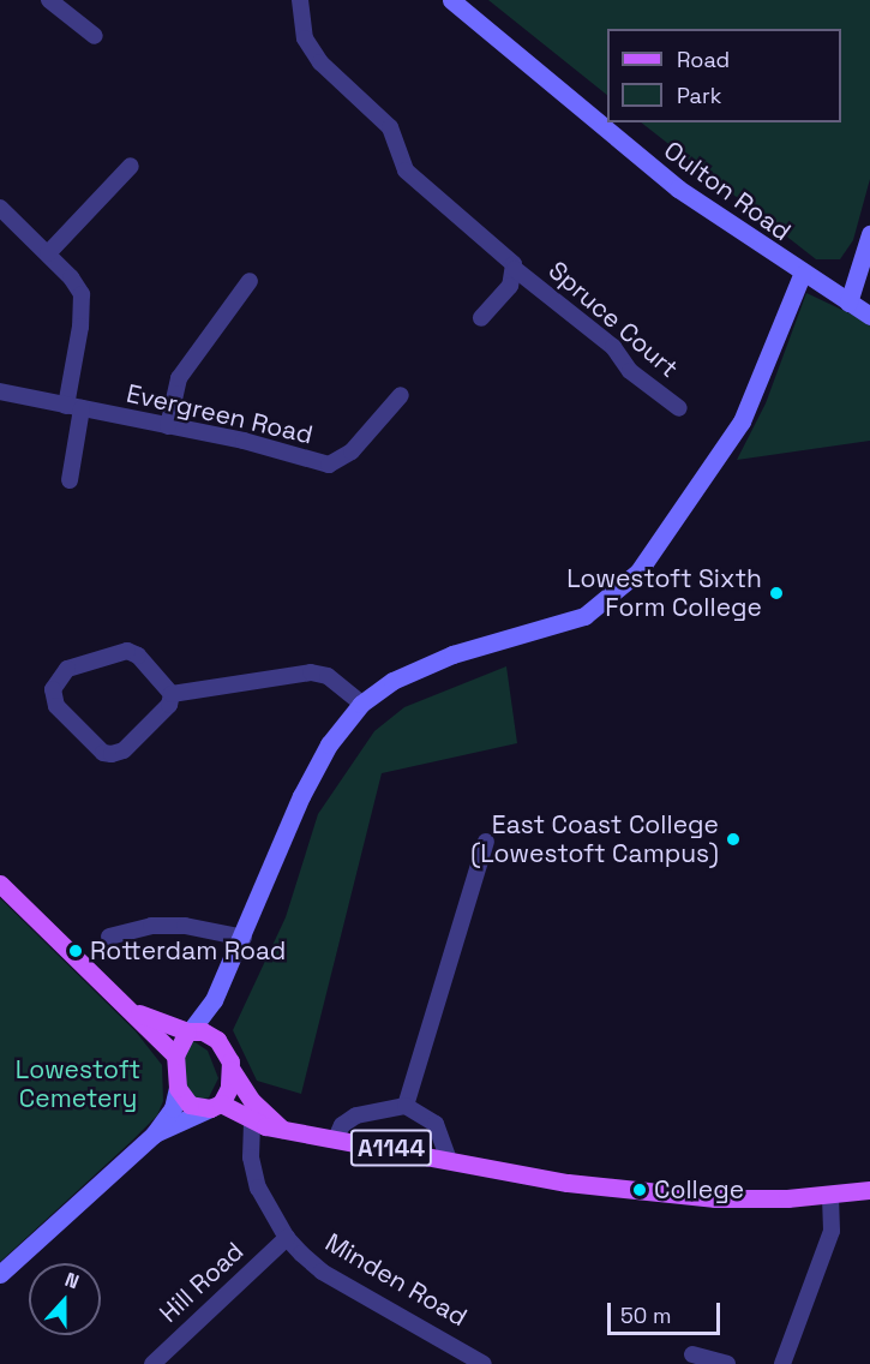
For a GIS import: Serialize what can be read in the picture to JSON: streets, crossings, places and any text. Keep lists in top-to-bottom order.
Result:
{
  "streets": {
    "main road": ["A1144"],
    "street": [
      "Oulton Road",
      "Spruce Court",
      "Evergreen Road",
      "Minden Road",
      "Hill Road"
    ]
  },
  "crossings": [
    ["A1144", "Minden Road"],
    ["Minden Road", "Hill Road"]
  ],
  "parks": ["Lowestoft Cemetery"],
  "places": [
    "Lowestoft Sixth Form College",
    "East Coast College (Lowestoft Campus)",
    "Rotterdam Road",
    "College"
  ],
  "legend": ["Road", "Park"],
  "scale_bar": "50 m",
  "north": "top"
}
